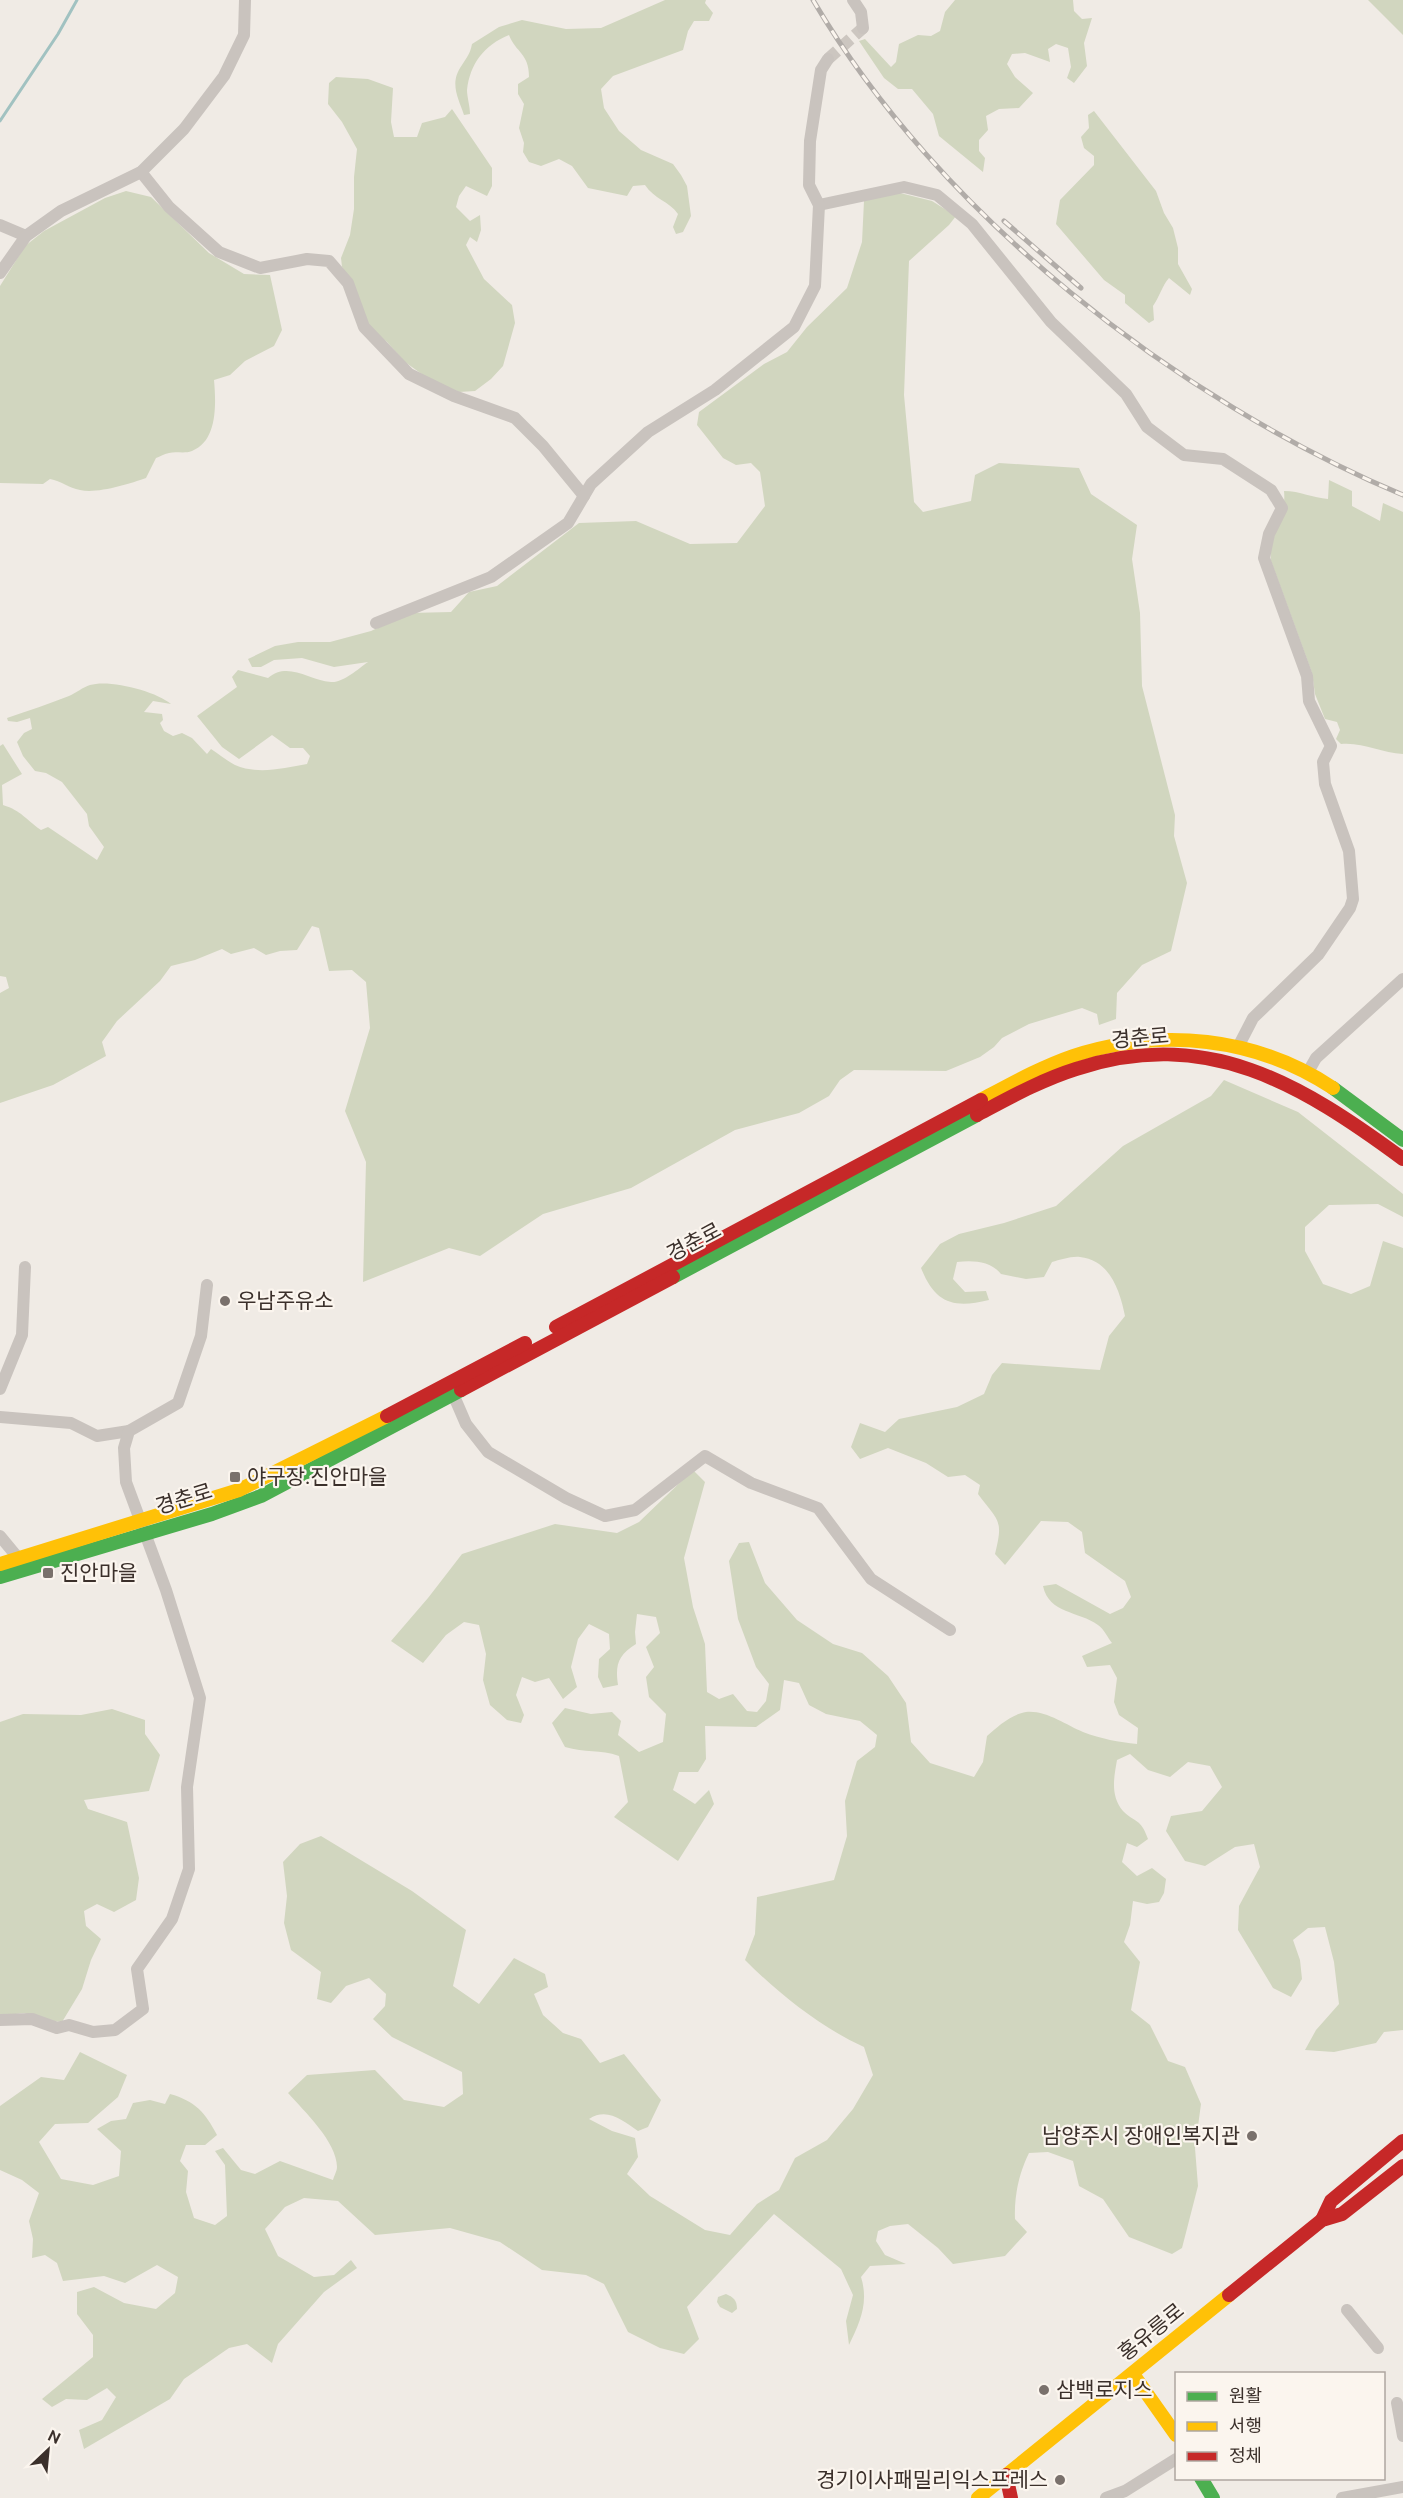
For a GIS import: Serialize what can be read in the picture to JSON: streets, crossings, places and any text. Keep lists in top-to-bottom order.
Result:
{
  "streets": {
    "street": ["경춘로", "홍유릉로"]
  },
  "places": {
    "other": [
      "우남주유소",
      "남양주시 장애인복지관",
      "삼백로지스",
      "경기이사패밀리익스프레스"
    ],
    "transit": ["야구장.진안마을", "진안마을"]
  },
  "legend": ["원활", "서행", "정체"],
  "north": "top right"
}
